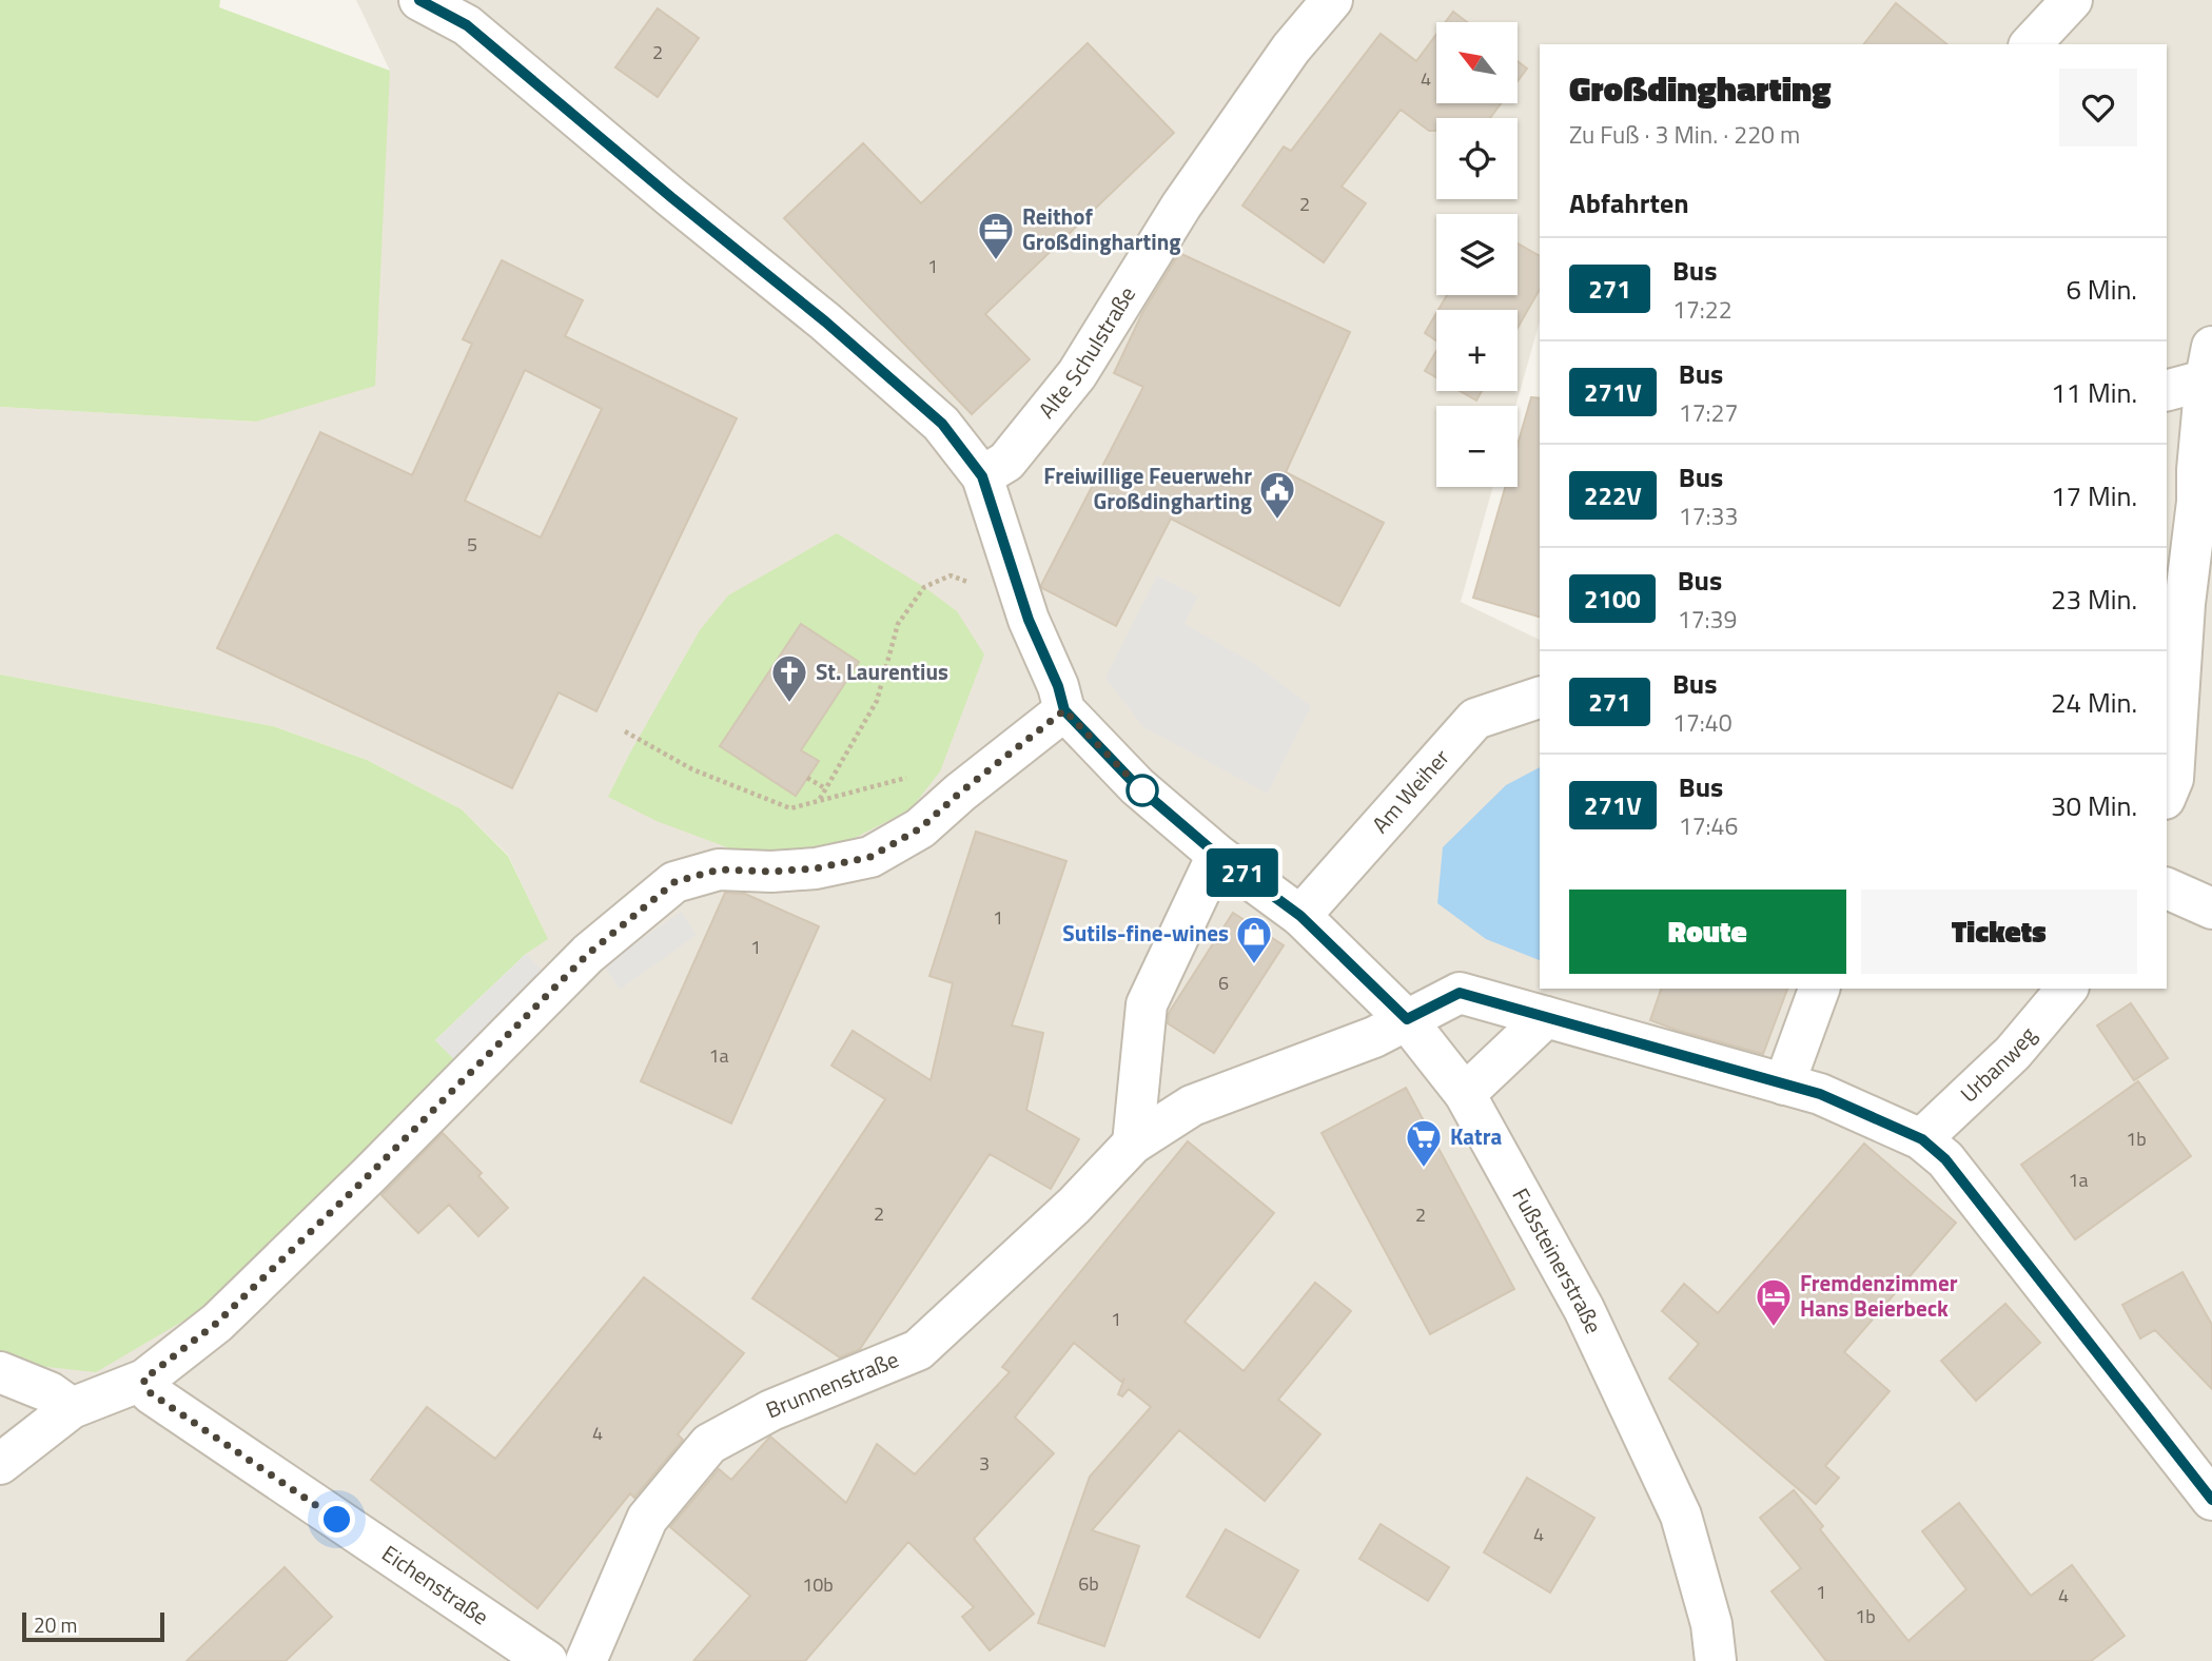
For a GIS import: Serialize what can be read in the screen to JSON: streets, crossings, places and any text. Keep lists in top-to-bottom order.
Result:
{
  "streets": {
    "street": [
      "Alte Schulstraße",
      "Am Weiher",
      "Urbanweg",
      "Fußsteinerstraße",
      "Brunnenstraße",
      "Eichenstraße"
    ]
  },
  "crossings": [
    ["Am Weiher", "Fußsteinerstraße"],
    ["Urbanweg", "Brunnenstraße"],
    ["Fußsteinerstraße", "Brunnenstraße"]
  ],
  "places": {
    "office": ["Reithof Großdingharting"],
    "public building": ["Freiwillige Feuerwehr Großdingharting"],
    "church": ["St. Laurentius"],
    "shop": ["Sutils-fine-wines"],
    "supermarket": ["Katra"],
    "hotel": ["Fremdenzimmer Hans Beierbeck"]
  },
  "lines": ["bus line 271"],
  "house_numbers": [
    "2",
    "4",
    "2",
    "1",
    "5",
    "1",
    "1",
    "6",
    "1a",
    "1b",
    "1a",
    "2",
    "2",
    "1",
    "4",
    "3",
    "4",
    "6b",
    "10b",
    "1",
    "4",
    "1b"
  ],
  "scale_bar": "20 m",
  "north": "top left",
  "page": {
    "on_map": "271",
    "map_buttons": ["+", "−"],
    "heading": [
      ["Großdingharting", "Zu Fuß · 3 Min. · 220 m"],
      "Abfahrten"
    ],
    "list": [
      {
        "mark": "271",
        "name": "Bus",
        "note": "17:22",
        "value": "6 Min."
      },
      {
        "mark": "271V",
        "name": "Bus",
        "note": "17:27",
        "value": "11 Min."
      },
      {
        "mark": "222V",
        "name": "Bus",
        "note": "17:33",
        "value": "17 Min."
      },
      {
        "mark": "2100",
        "name": "Bus",
        "note": "17:39",
        "value": "23 Min."
      },
      {
        "mark": "271",
        "name": "Bus",
        "note": "17:40",
        "value": "24 Min."
      },
      {
        "mark": "271V",
        "name": "Bus",
        "note": "17:46",
        "value": "30 Min."
      }
    ],
    "buttons": ["Route", "Tickets"],
    "scale": "20 m"
  }
}
